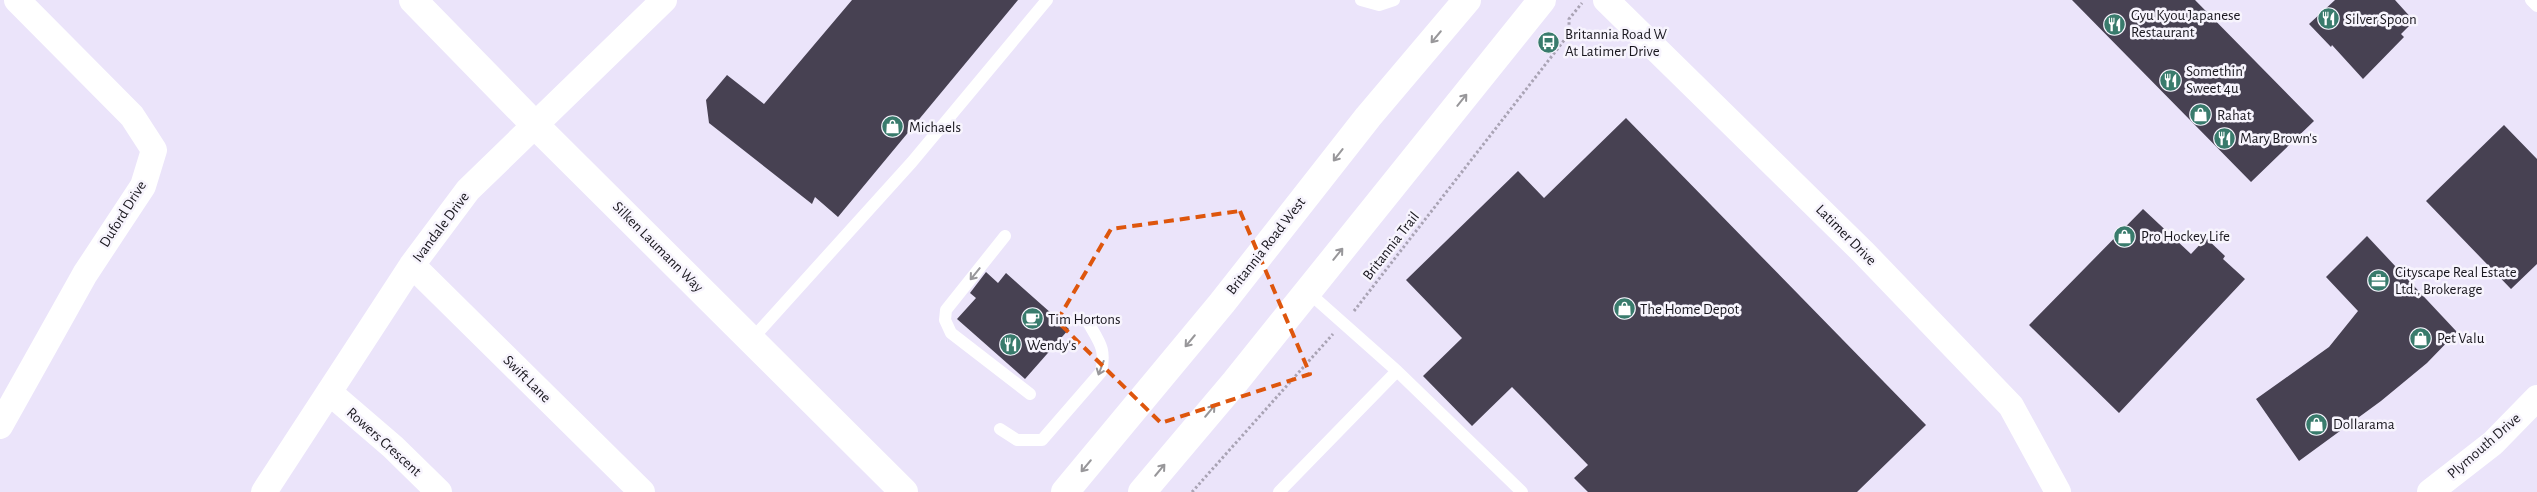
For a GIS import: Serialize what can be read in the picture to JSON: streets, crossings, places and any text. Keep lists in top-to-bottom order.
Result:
{
  "streets": {
    "main road": ["Britannia Road West", "Silken Laumann Way"],
    "street": [
      "Duford Drive",
      "Ivandale Drive",
      "Latimer Drive",
      "Swift Lane",
      "Rowers Crescent",
      "Plymouth Drive"
    ],
    "path": ["Britannia Trail"]
  },
  "crossings": [
    ["Ivandale Drive", "Silken Laumann Way"],
    ["Ivandale Drive", "Swift Lane"],
    ["Ivandale Drive", "Rowers Crescent"]
  ],
  "places": {
    "restaurant": [
      "Silver Spoon",
      "Gyu Kyou Japanese Restaurant",
      "Somethin' Sweet 4u",
      "Mary Brown's",
      "Wendy's"
    ],
    "bus stop": ["Britannia Road W At Latimer Drive"],
    "shop": [
      "Rahat",
      "Michaels",
      "Pro Hockey Life",
      "The Home Depot",
      "Pet Valu",
      "Dollarama"
    ],
    "office": ["Cityscape Real Estate Ltd., Brokerage"],
    "cafe": ["Tim Hortons"]
  }
}
